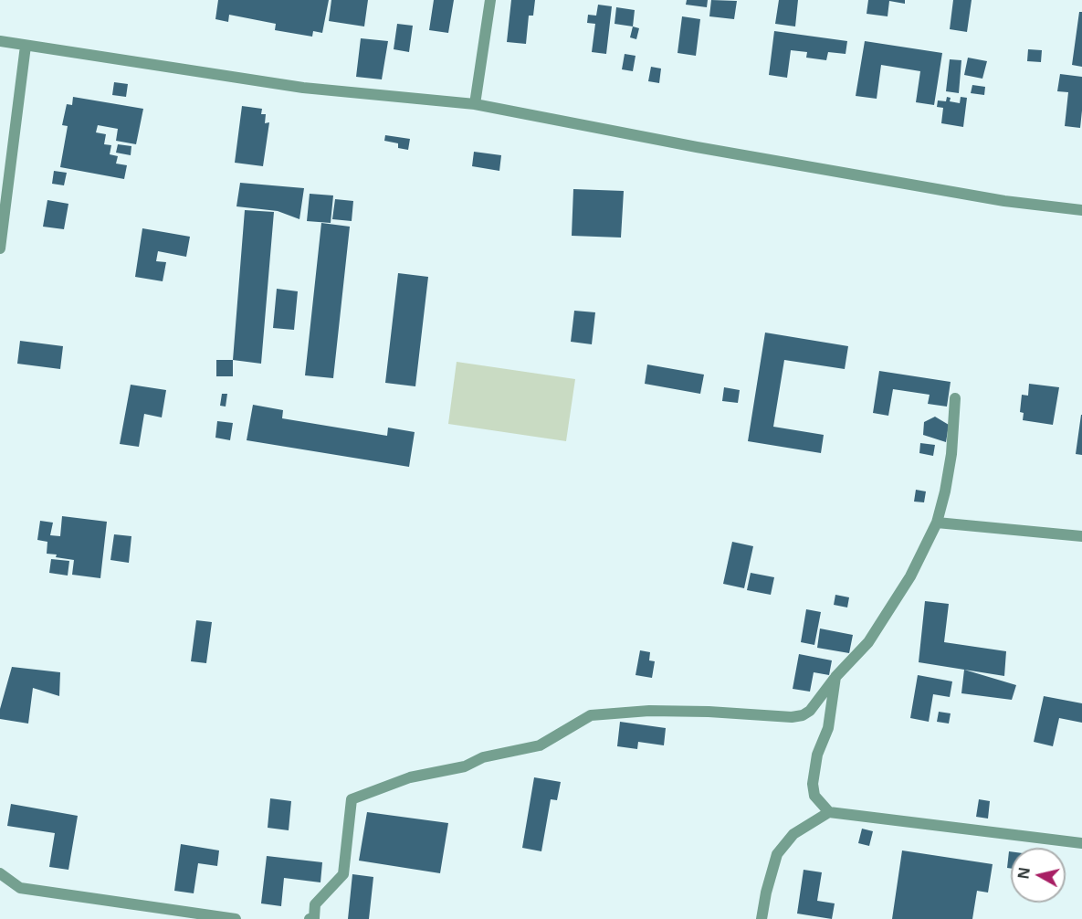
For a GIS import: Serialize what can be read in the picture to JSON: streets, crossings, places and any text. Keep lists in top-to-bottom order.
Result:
{
  "north": "left"
}
